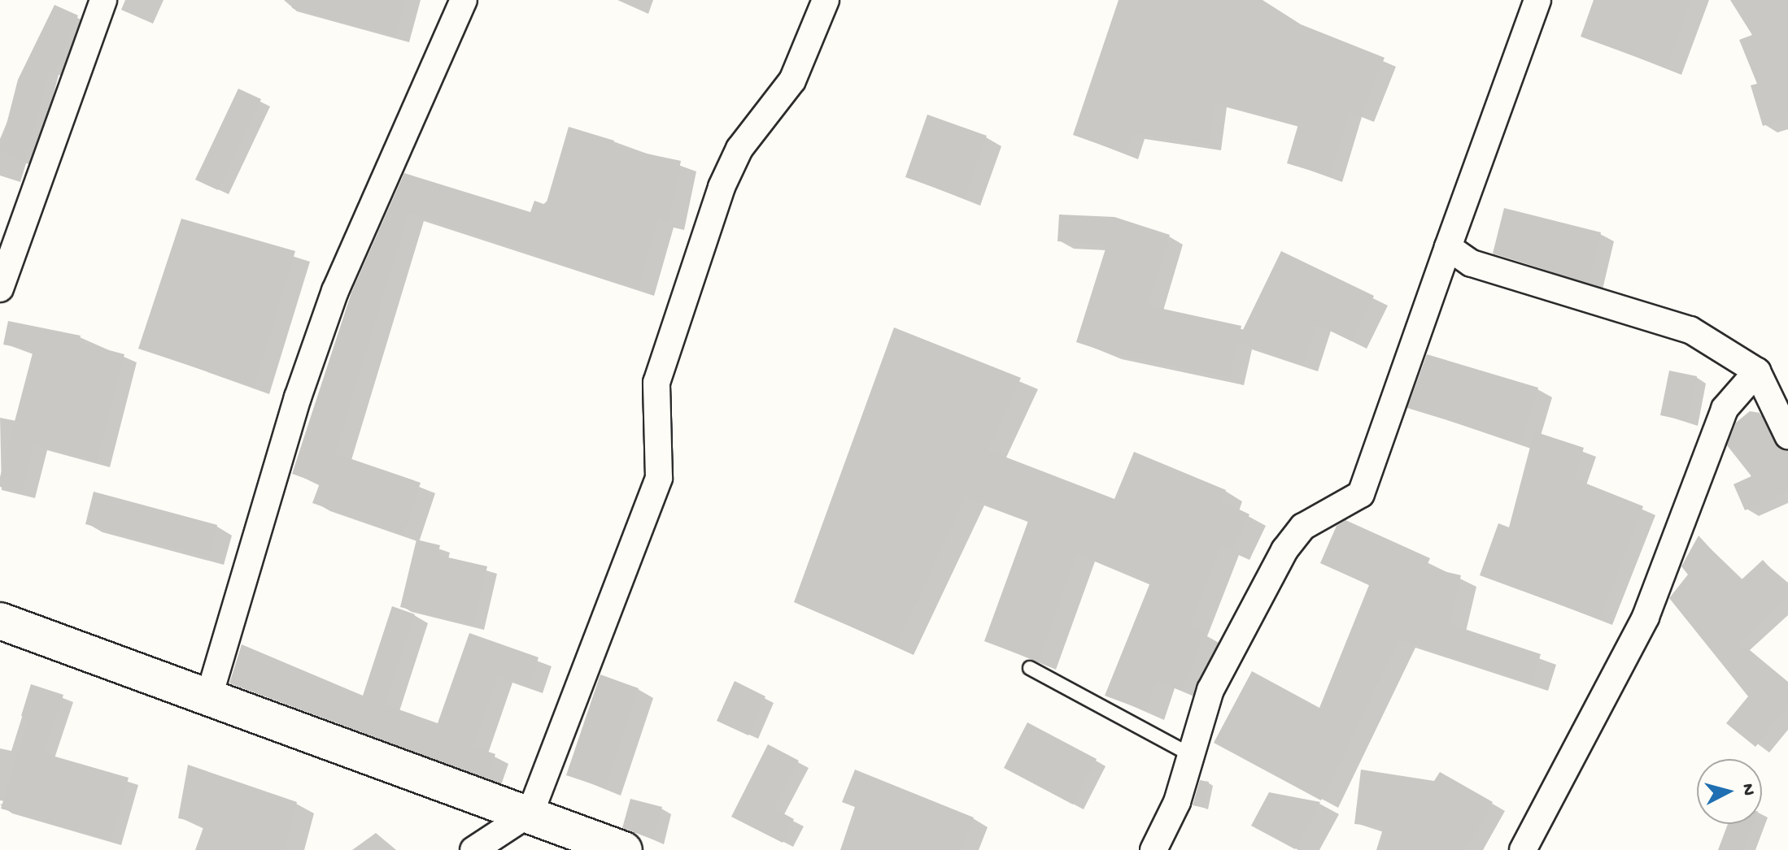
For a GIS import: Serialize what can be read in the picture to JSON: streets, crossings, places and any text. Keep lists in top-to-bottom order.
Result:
{
  "north": "right"
}
